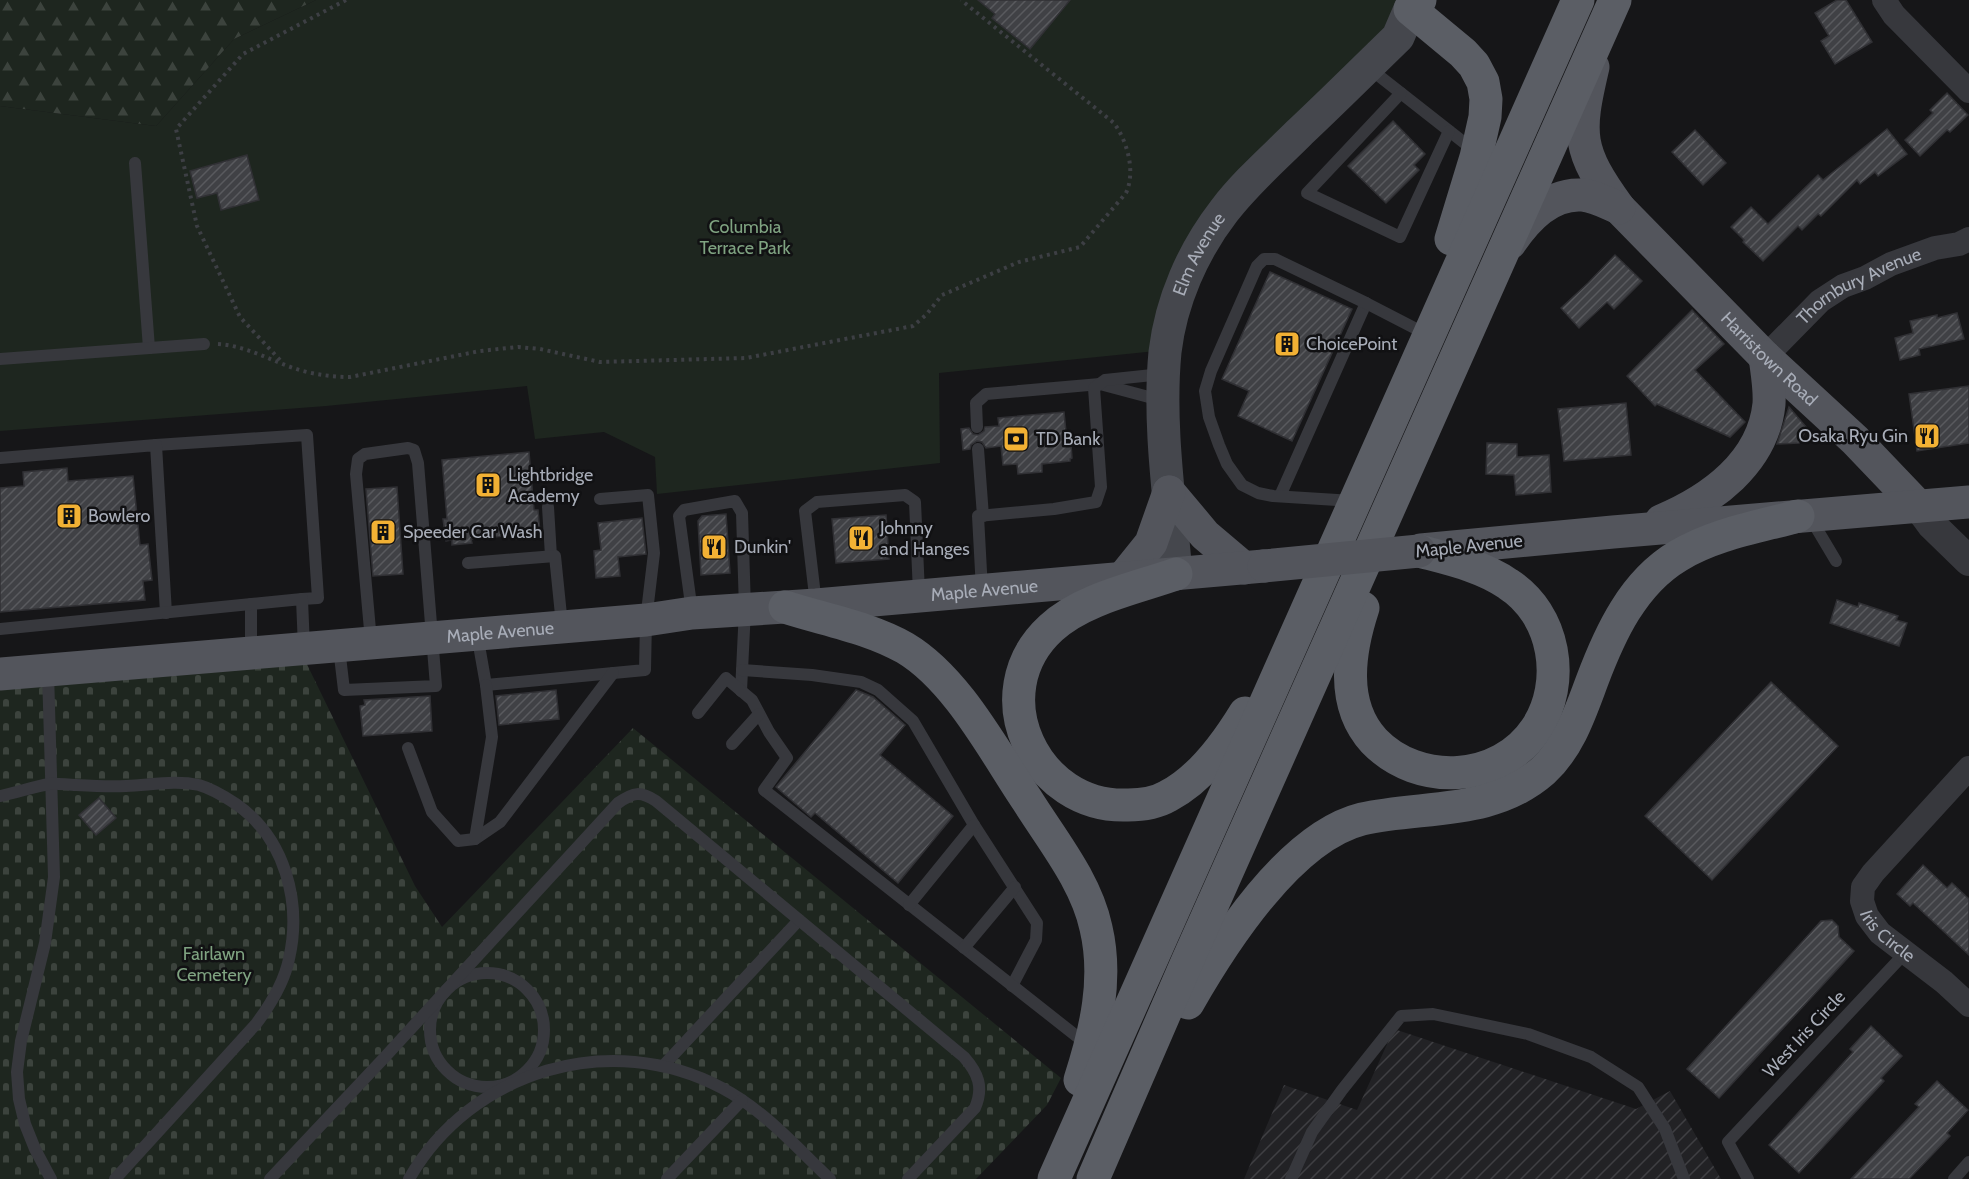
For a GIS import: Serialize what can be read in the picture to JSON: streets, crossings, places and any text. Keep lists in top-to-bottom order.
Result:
{
  "streets": {
    "main road": ["Elm Avenue", "Harristown Road", "Maple Avenue"],
    "street": ["Thornbury Avenue", "Iris Circle"],
    "lane": ["West Iris Circle"]
  },
  "crossings": [
    ["Elm Avenue", "Maple Avenue"],
    ["Thornbury Avenue", "Harristown Road"],
    ["Harristown Road", "Maple Avenue"],
    ["Iris Circle", "West Iris Circle"]
  ],
  "parks": ["Columbia Terrace Park", "Fairlawn Cemetery"],
  "places": {
    "building": [
      "ChoicePoint",
      "Lightbridge Academy",
      "Bowlero",
      "Speeder Car Wash"
    ],
    "restaurant": ["Osaka Ryu Gin", "Johnny and Hanges", "Dunkin'"],
    "bank": ["TD Bank"]
  }
}
